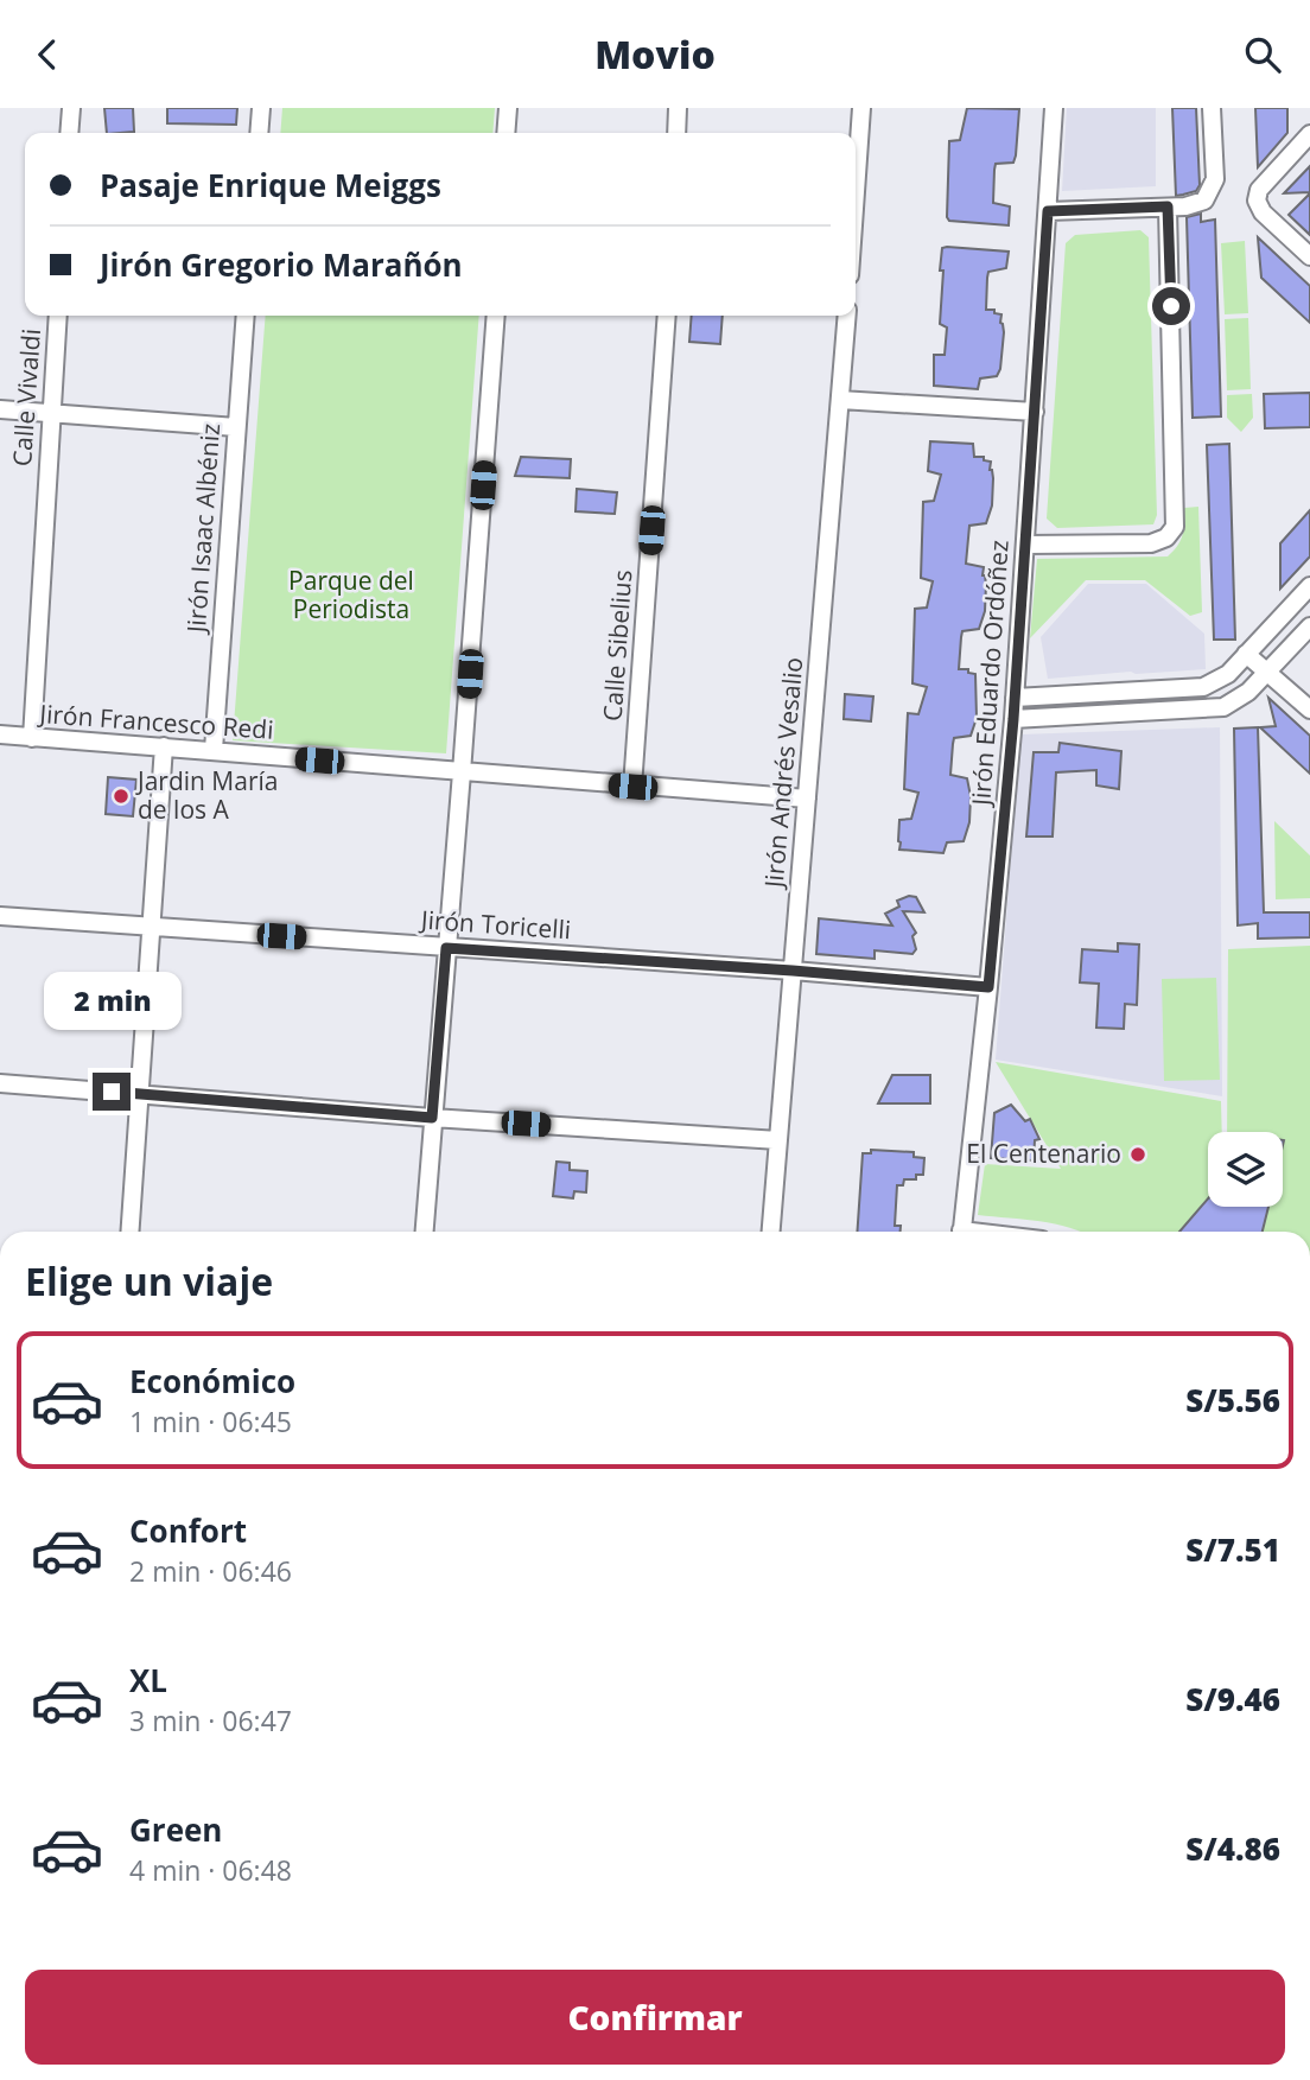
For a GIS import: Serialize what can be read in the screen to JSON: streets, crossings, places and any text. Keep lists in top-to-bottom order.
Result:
{
  "streets": {
    "street": [
      "Calle Vivaldi",
      "Jirón Isaac Albéniz",
      "Calle Sibelius",
      "Jirón Eduardo Ordóñez",
      "Jirón Francesco Redi",
      "Jirón Andrés Vesalio",
      "Jirón Toricelli"
    ]
  },
  "crossings": [
    ["Calle Vivaldi", "Jirón Francesco Redi"],
    ["Jirón Isaac Albéniz", "Jirón Francesco Redi"],
    ["Calle Sibelius", "Jirón Francesco Redi"],
    ["Jirón Eduardo Ordóñez", "Jirón Toricelli"],
    ["Jirón Francesco Redi", "Jirón Andrés Vesalio"],
    ["Jirón Andrés Vesalio", "Jirón Toricelli"]
  ],
  "parks": ["Parque del Periodista"],
  "places": ["Jardin María de los A", "El Centenario"],
  "page": {
    "header": "Movio",
    "banner": ["Pasaje Enrique Meiggs", "Jirón Gregorio Marañón"],
    "bubble": "2 min",
    "heading": "Elige un viaje",
    "list": [
      {
        "name": "Económico",
        "note": "1 min · 06:45",
        "value": "S/5.56"
      },
      {
        "name": "Confort",
        "note": "2 min · 06:46",
        "value": "S/7.51"
      },
      {
        "name": "XL",
        "note": "3 min · 06:47",
        "value": "S/9.46"
      },
      {
        "name": "Green",
        "note": "4 min · 06:48",
        "value": "S/4.86"
      }
    ],
    "buttons": "Confirmar"
  }
}
